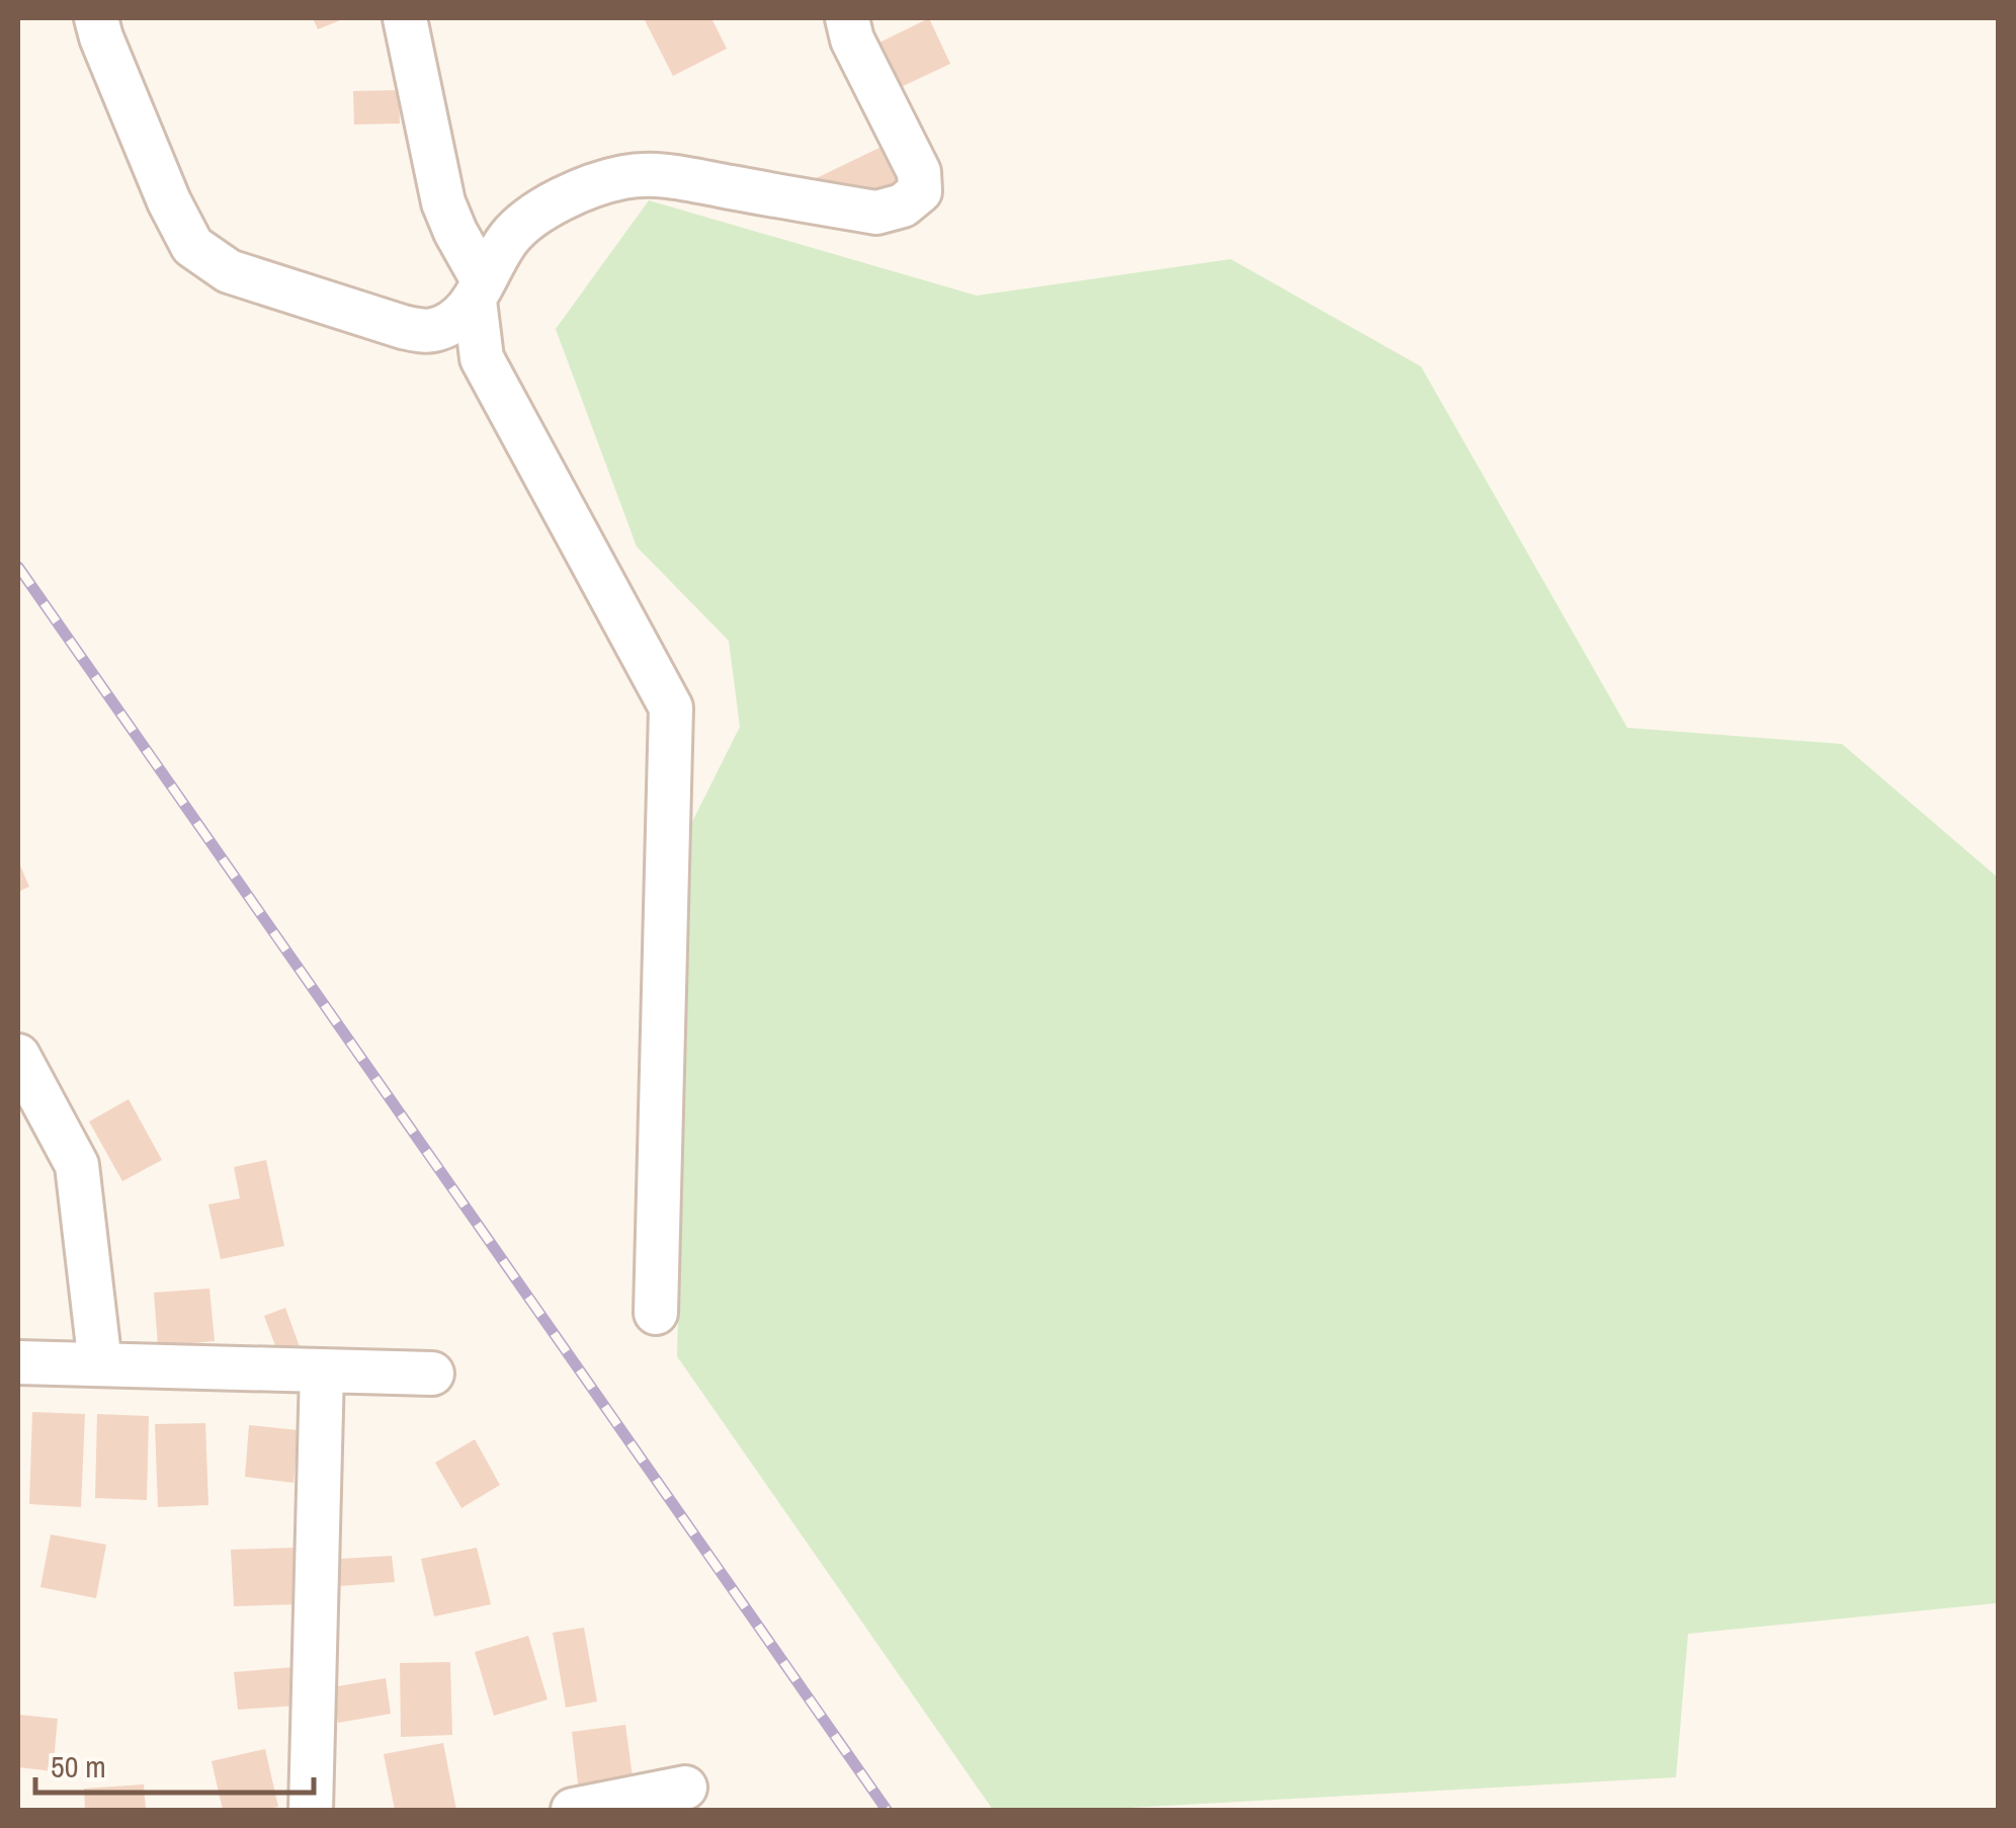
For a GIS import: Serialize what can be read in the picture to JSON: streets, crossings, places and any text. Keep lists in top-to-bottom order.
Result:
{
  "scale_bar": "50 m"
}
